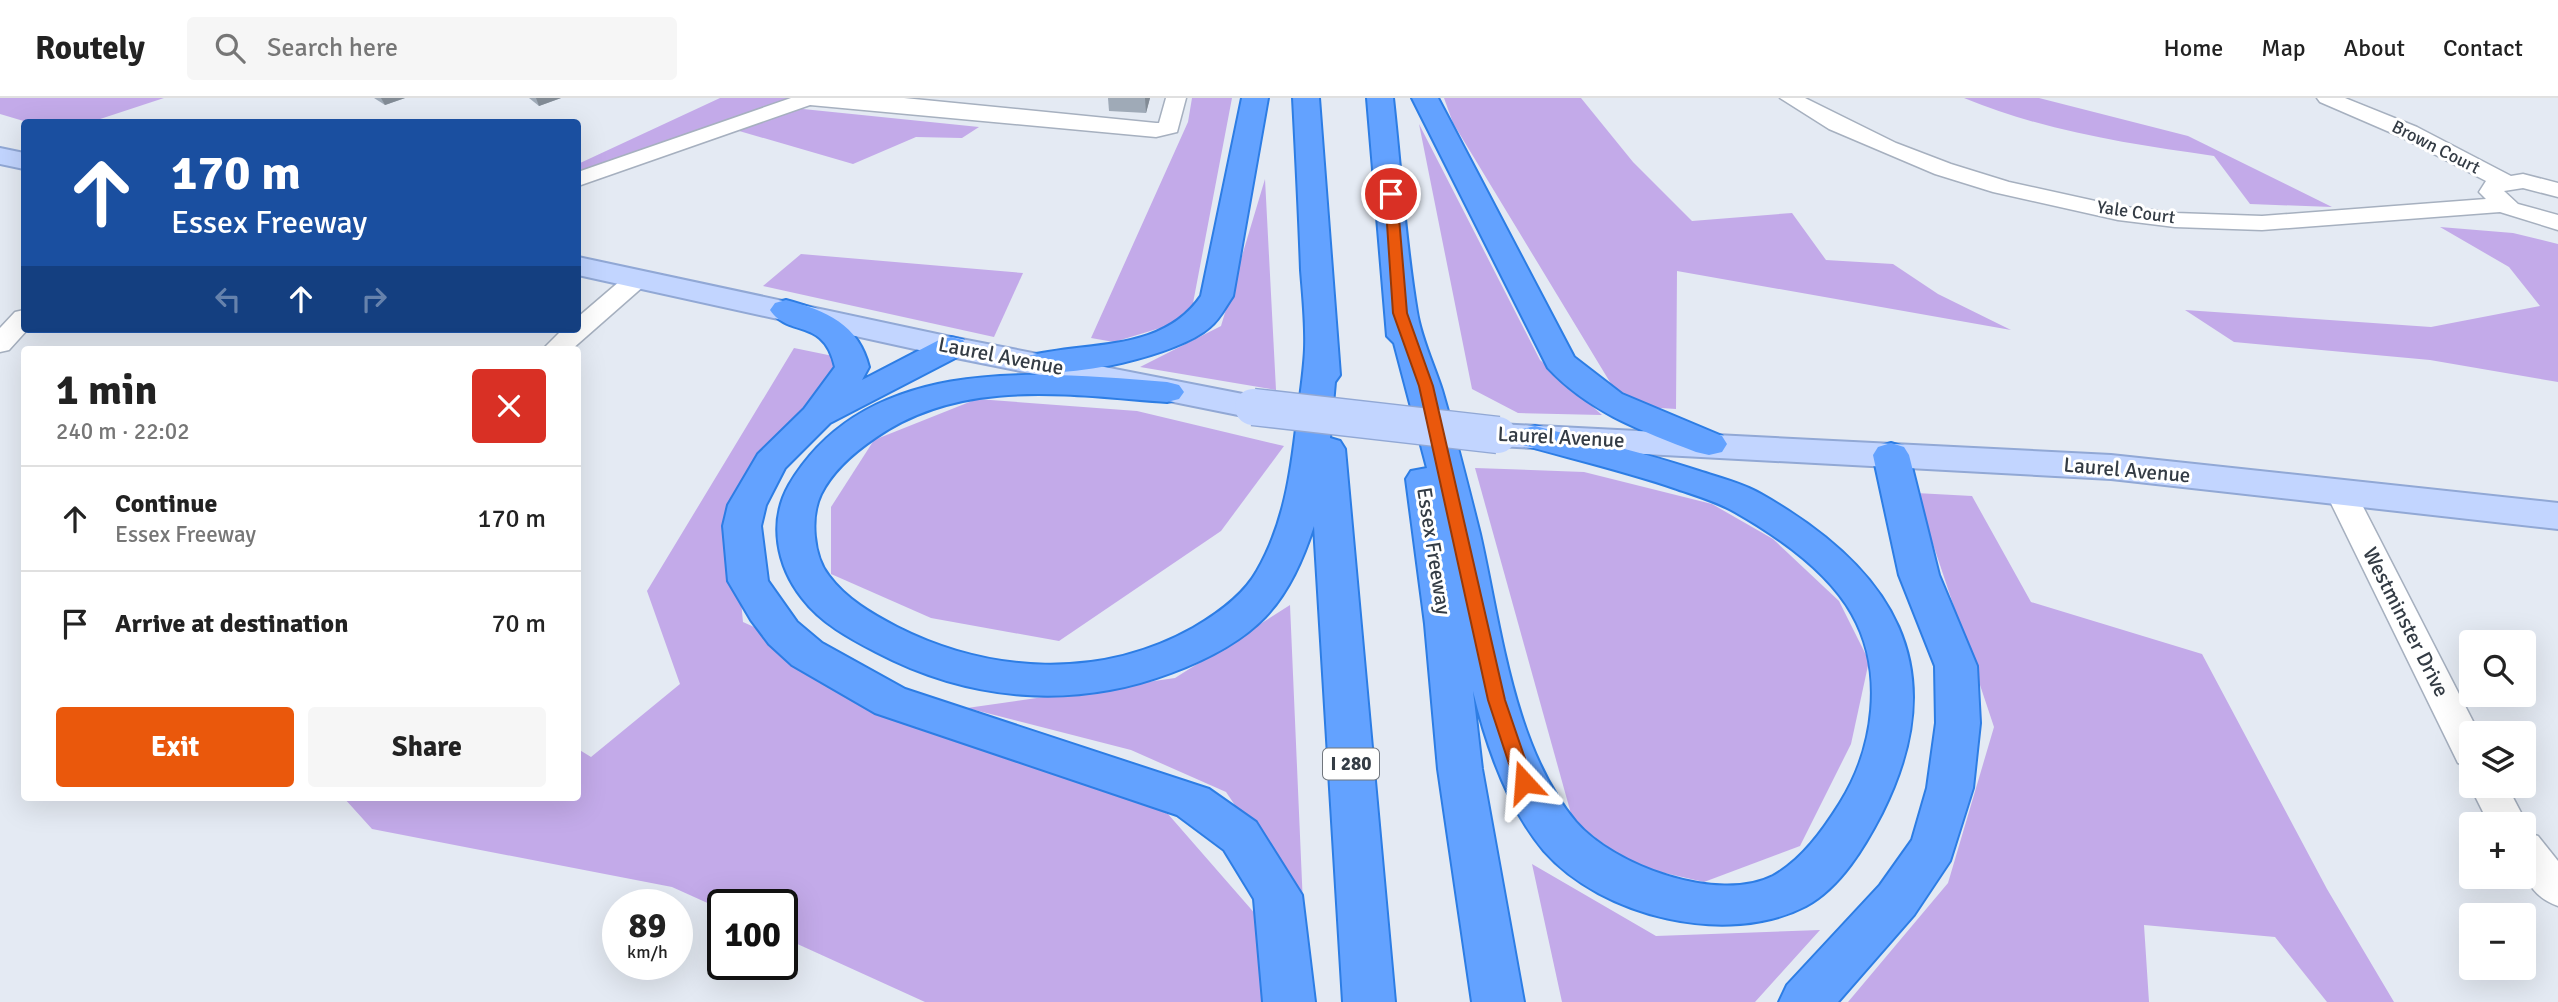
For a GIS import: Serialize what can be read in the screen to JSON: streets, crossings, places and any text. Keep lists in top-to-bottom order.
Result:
{
  "streets": {
    "highway": ["Essex Freeway", "I 280"],
    "main road": ["Laurel Avenue"],
    "street": ["Brown Court", "Yale Court", "Westminster Drive"]
  },
  "crossings": [
    ["Brown Court", "Yale Court"],
    ["Laurel Avenue", "Westminster Drive"]
  ],
  "page": {
    "header": "Routely",
    "search": "Search here",
    "nav": [
      "Home",
      "Map",
      "About",
      "Contact"
    ],
    "turn": ["170 m", "Essex Freeway"],
    "heading": ["1 min", "240 m · 22:02"],
    "list": [
      {
        "name": "Continue",
        "note": "Essex Freeway",
        "value": "170 m"
      },
      {
        "name": "Arrive at destination",
        "value": "70 m"
      }
    ],
    "map_buttons": ["+", "−"],
    "buttons": ["Exit", "Share"],
    "speed": "89 km/h",
    "limit": "100"
  }
}
